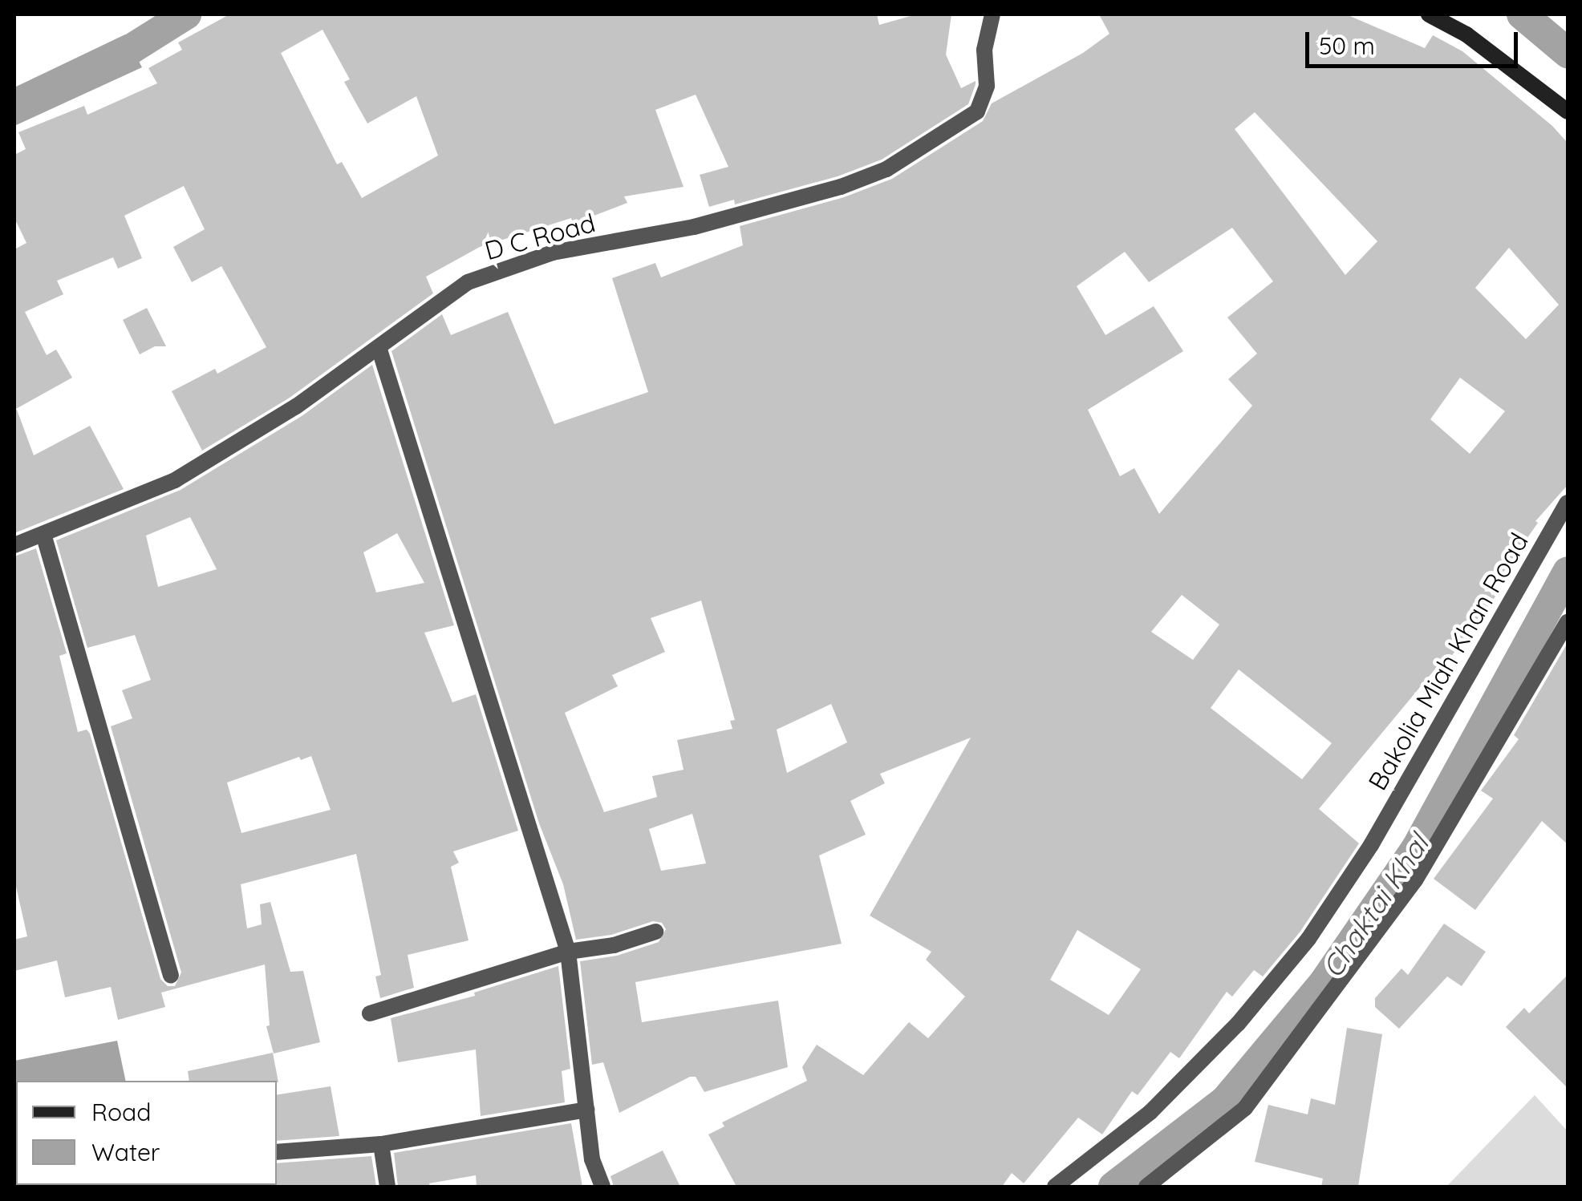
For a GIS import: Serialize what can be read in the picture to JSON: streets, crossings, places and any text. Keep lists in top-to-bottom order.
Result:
{
  "streets": {
    "street": ["D C Road", "Bakolia Miah Khan Road"]
  },
  "water": ["Chaktai Khal"],
  "legend": ["Road", "Water"],
  "scale_bar": "50 m"
}
